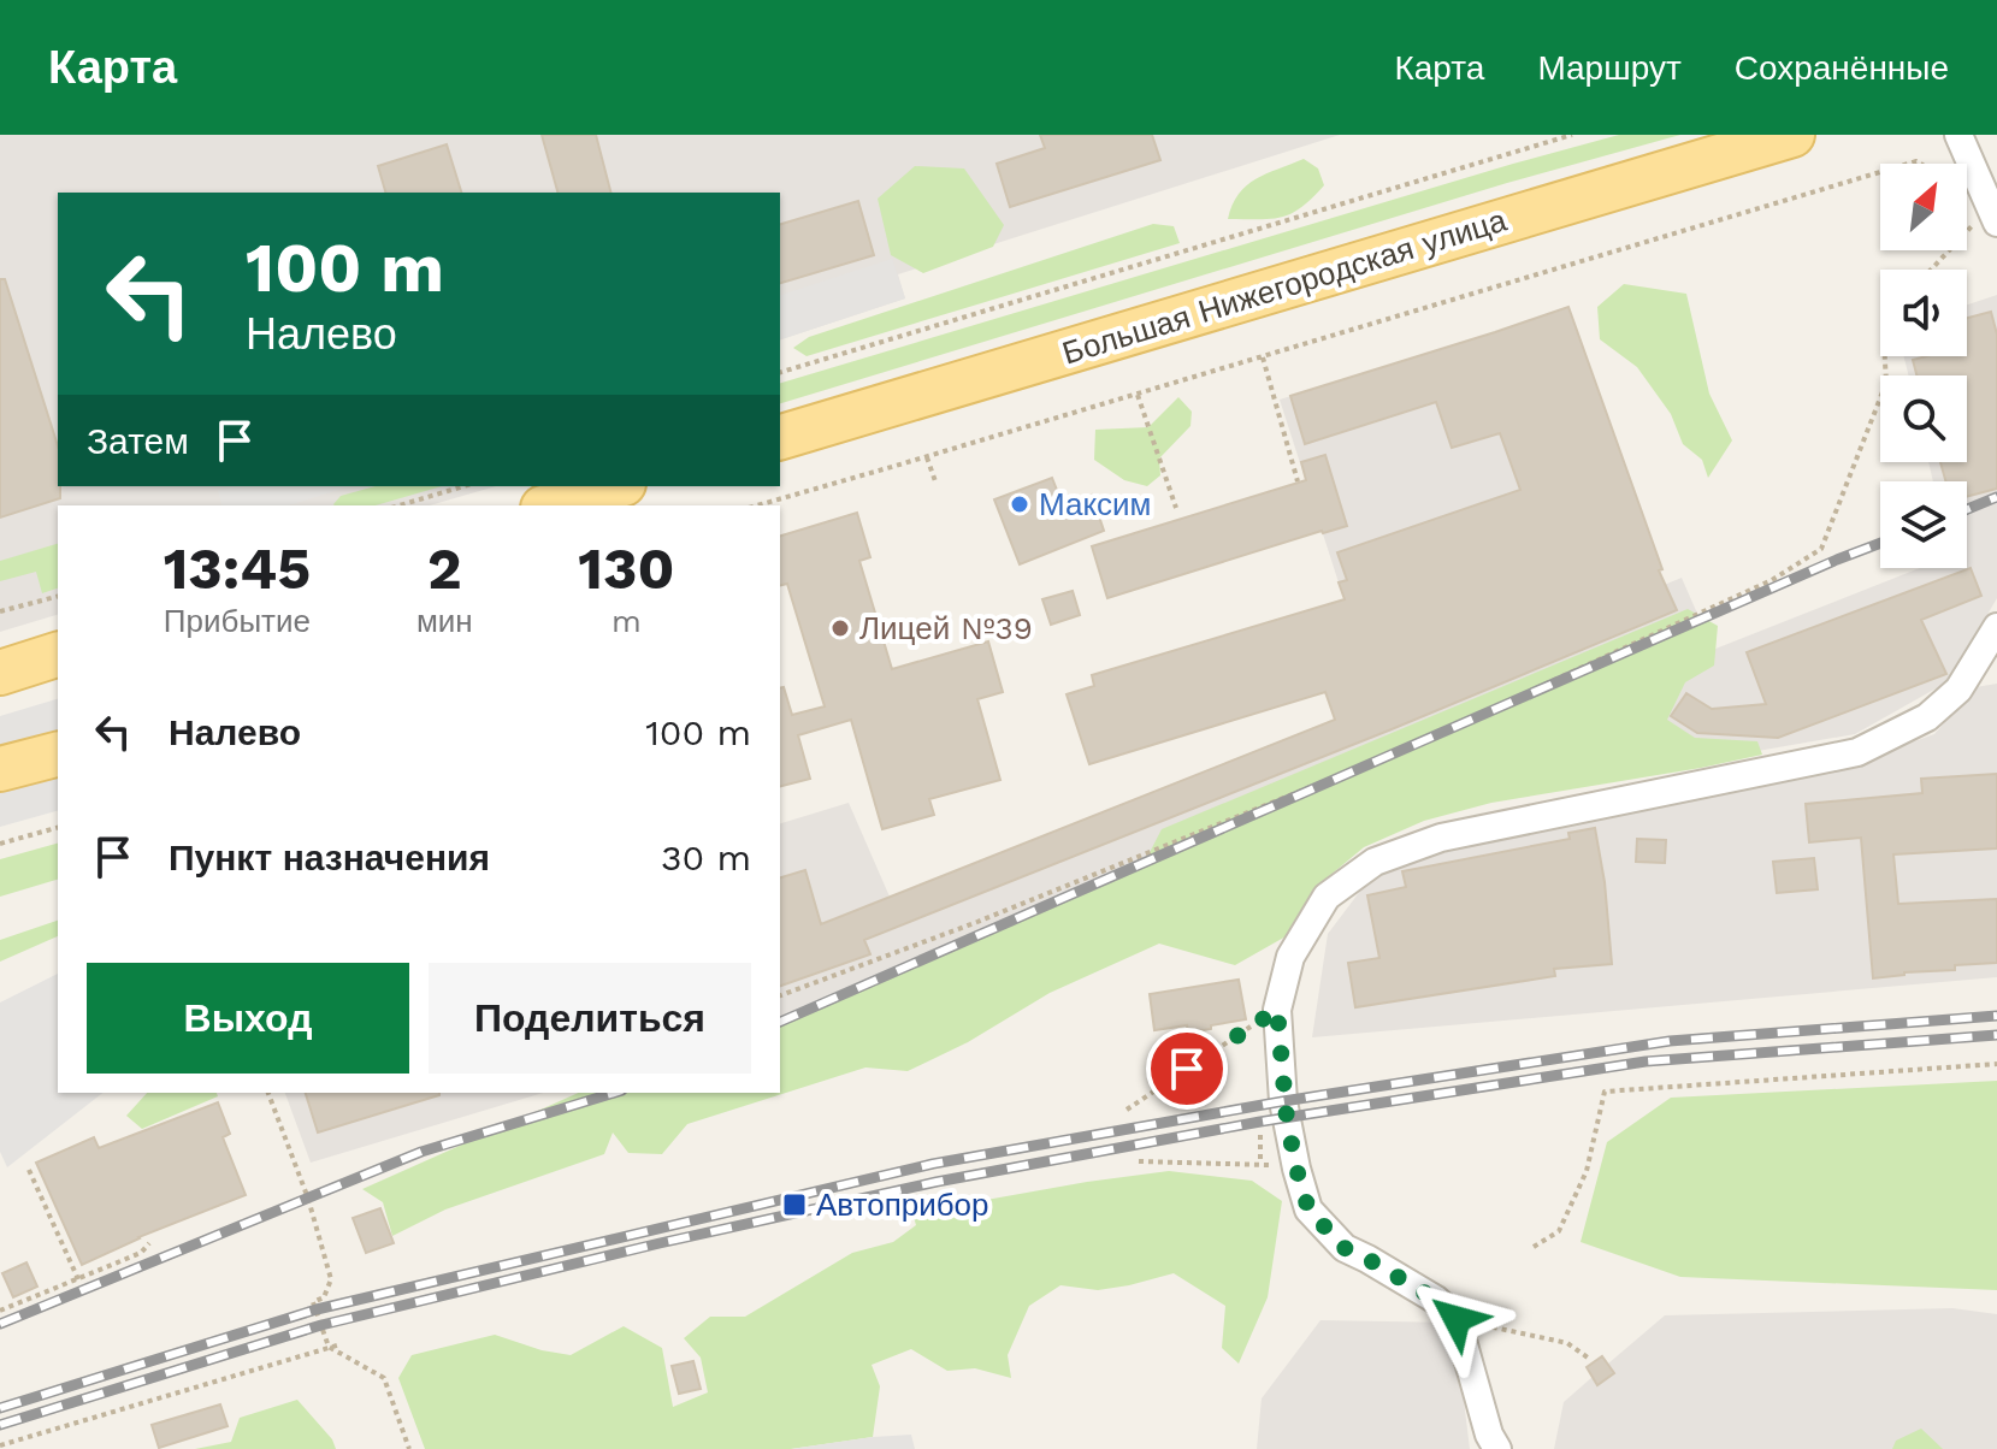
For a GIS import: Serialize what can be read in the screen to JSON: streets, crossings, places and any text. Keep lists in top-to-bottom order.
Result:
{
  "streets": {
    "main road": ["Большая Нижегородская улица"]
  },
  "places": {
    "other": ["Максим", "Лицей №39"],
    "transit": ["Автоприбор"]
  },
  "north": "top right",
  "page": {
    "header": "Карта",
    "nav": ["Карта", "Маршрут", "Сохранённые"],
    "turn": ["100 m", "Налево"],
    "then": "Затем",
    "eta": [
      "13:45",
      "Прибытие",
      "2",
      "мин",
      "130",
      "m"
    ],
    "list": [
      {
        "name": "Налево",
        "value": "100 m"
      },
      {
        "name": "Пункт назначения",
        "value": "30 m"
      }
    ],
    "buttons": ["Выход", "Поделиться"]
  }
}
